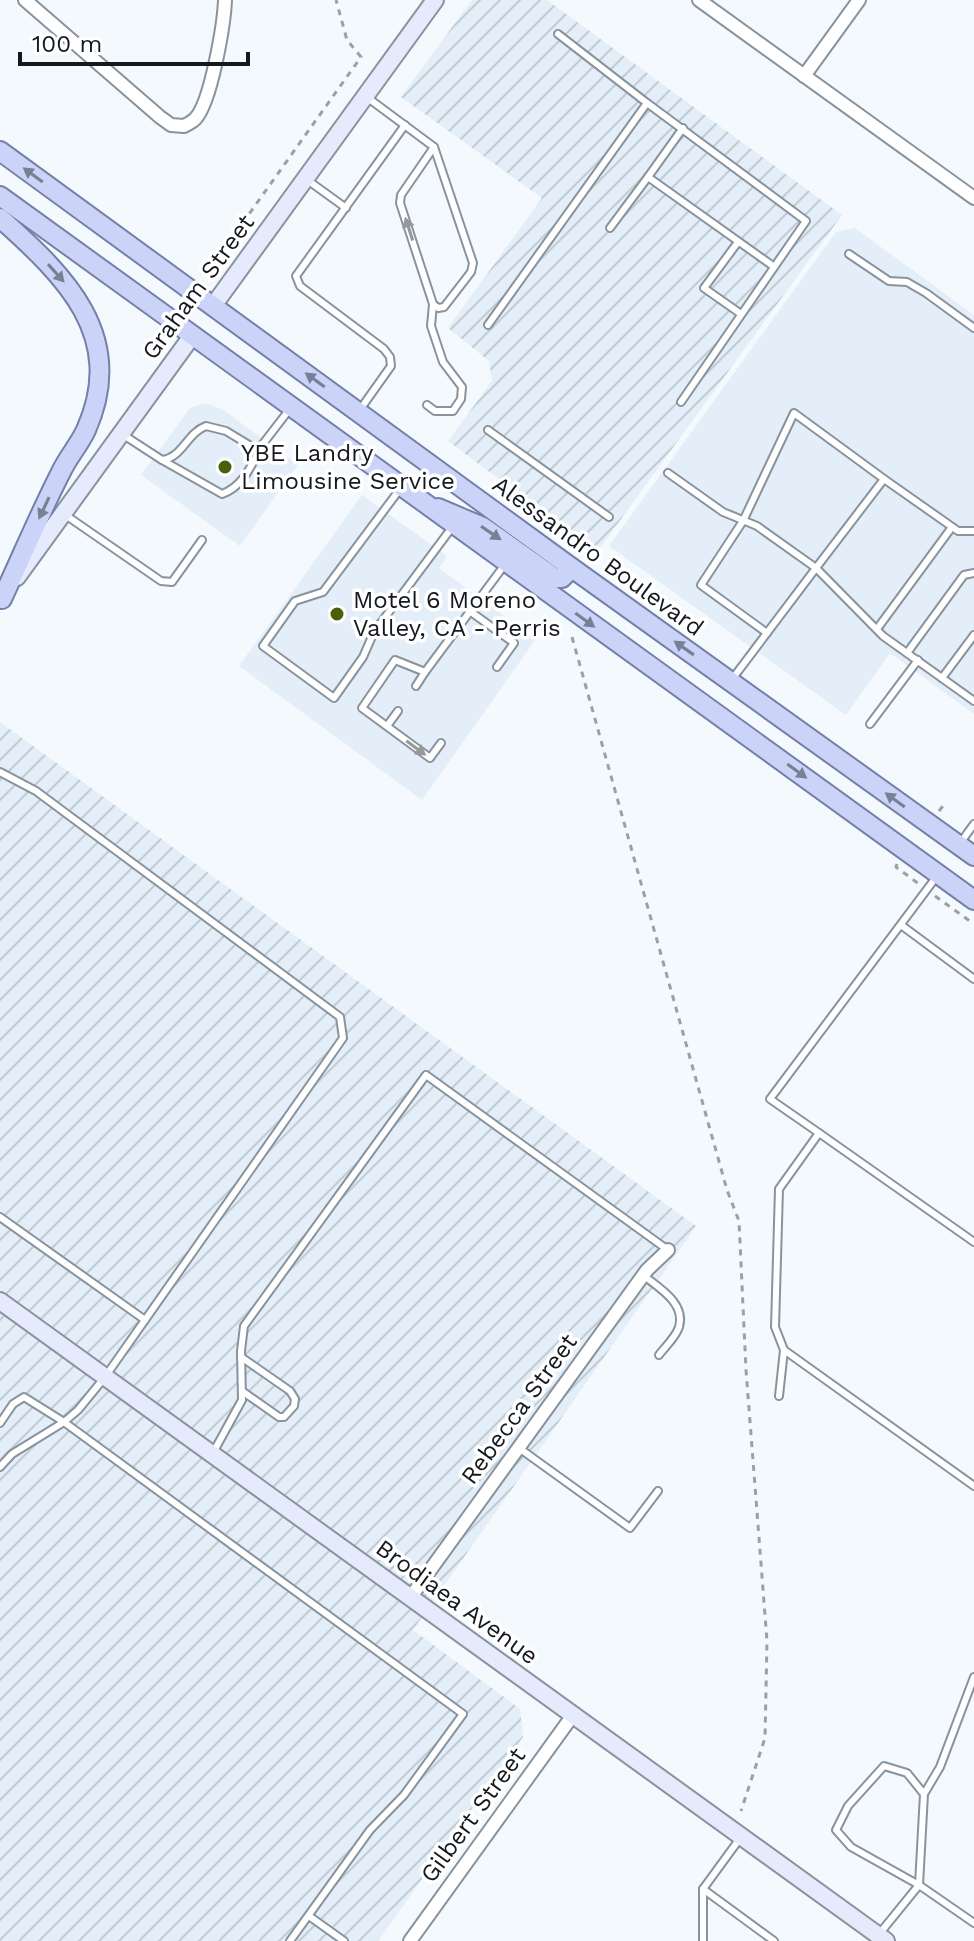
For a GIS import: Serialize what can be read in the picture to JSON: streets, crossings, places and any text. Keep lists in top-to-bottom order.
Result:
{
  "streets": {
    "main road": ["Graham Street", "Alessandro Boulevard"],
    "street": ["Rebecca Street", "Brodiaea Avenue", "Gilbert Street"]
  },
  "crossings": [
    ["Graham Street", "Alessandro Boulevard"],
    ["Rebecca Street", "Brodiaea Avenue"],
    ["Brodiaea Avenue", "Gilbert Street"]
  ],
  "places": ["YBE Landry Limousine Service", "Motel 6 Moreno Valley, CA - Perris"],
  "scale_bar": "100 m"
}
